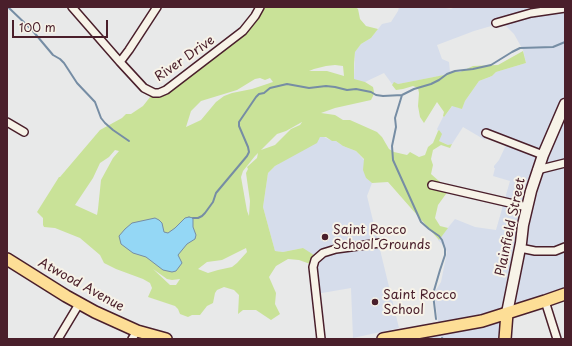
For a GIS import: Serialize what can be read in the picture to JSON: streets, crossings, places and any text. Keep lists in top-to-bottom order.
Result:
{
  "streets": {
    "main road": ["Plainfield Street", "Atwood Avenue"],
    "street": ["River Drive"]
  },
  "places": ["Saint Rocco School Grounds", "Saint Rocco School"],
  "scale_bar": "100 m"
}
